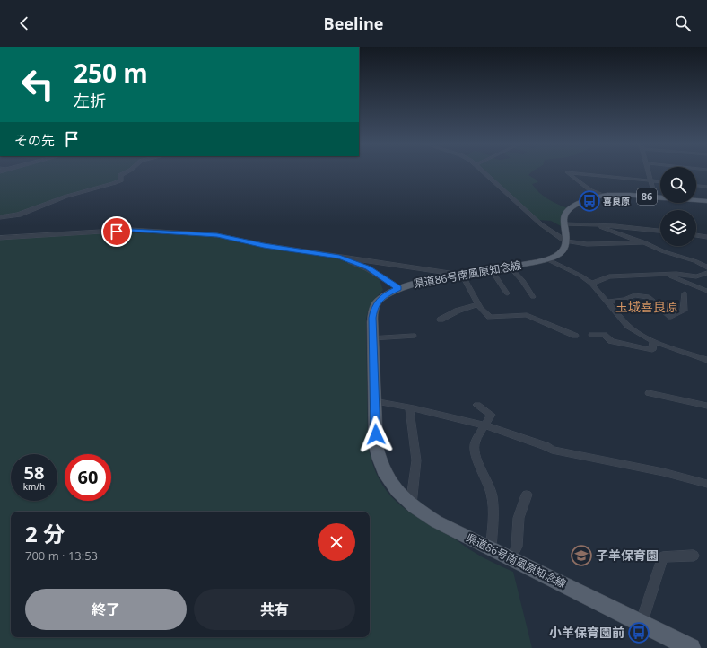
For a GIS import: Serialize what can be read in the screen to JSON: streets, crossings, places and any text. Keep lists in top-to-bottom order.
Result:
{
  "streets": {
    "main road": ["86", "県道86号南風原知念線"]
  },
  "crossings": [
    ["86", "県道86号南風原知念線"]
  ],
  "districts": ["玉城喜良原"],
  "places": {
    "bus stop": ["喜良原", "小羊保育園前"],
    "school or university": ["子羊保育園"]
  },
  "page": {
    "header": "Beeline",
    "turn": ["250 m", "左折"],
    "then": "その先",
    "speed": "58 km/h",
    "limit": "60",
    "heading": ["2 分", "700 m · 13:53"],
    "buttons": ["終了", "共有"]
  }
}
